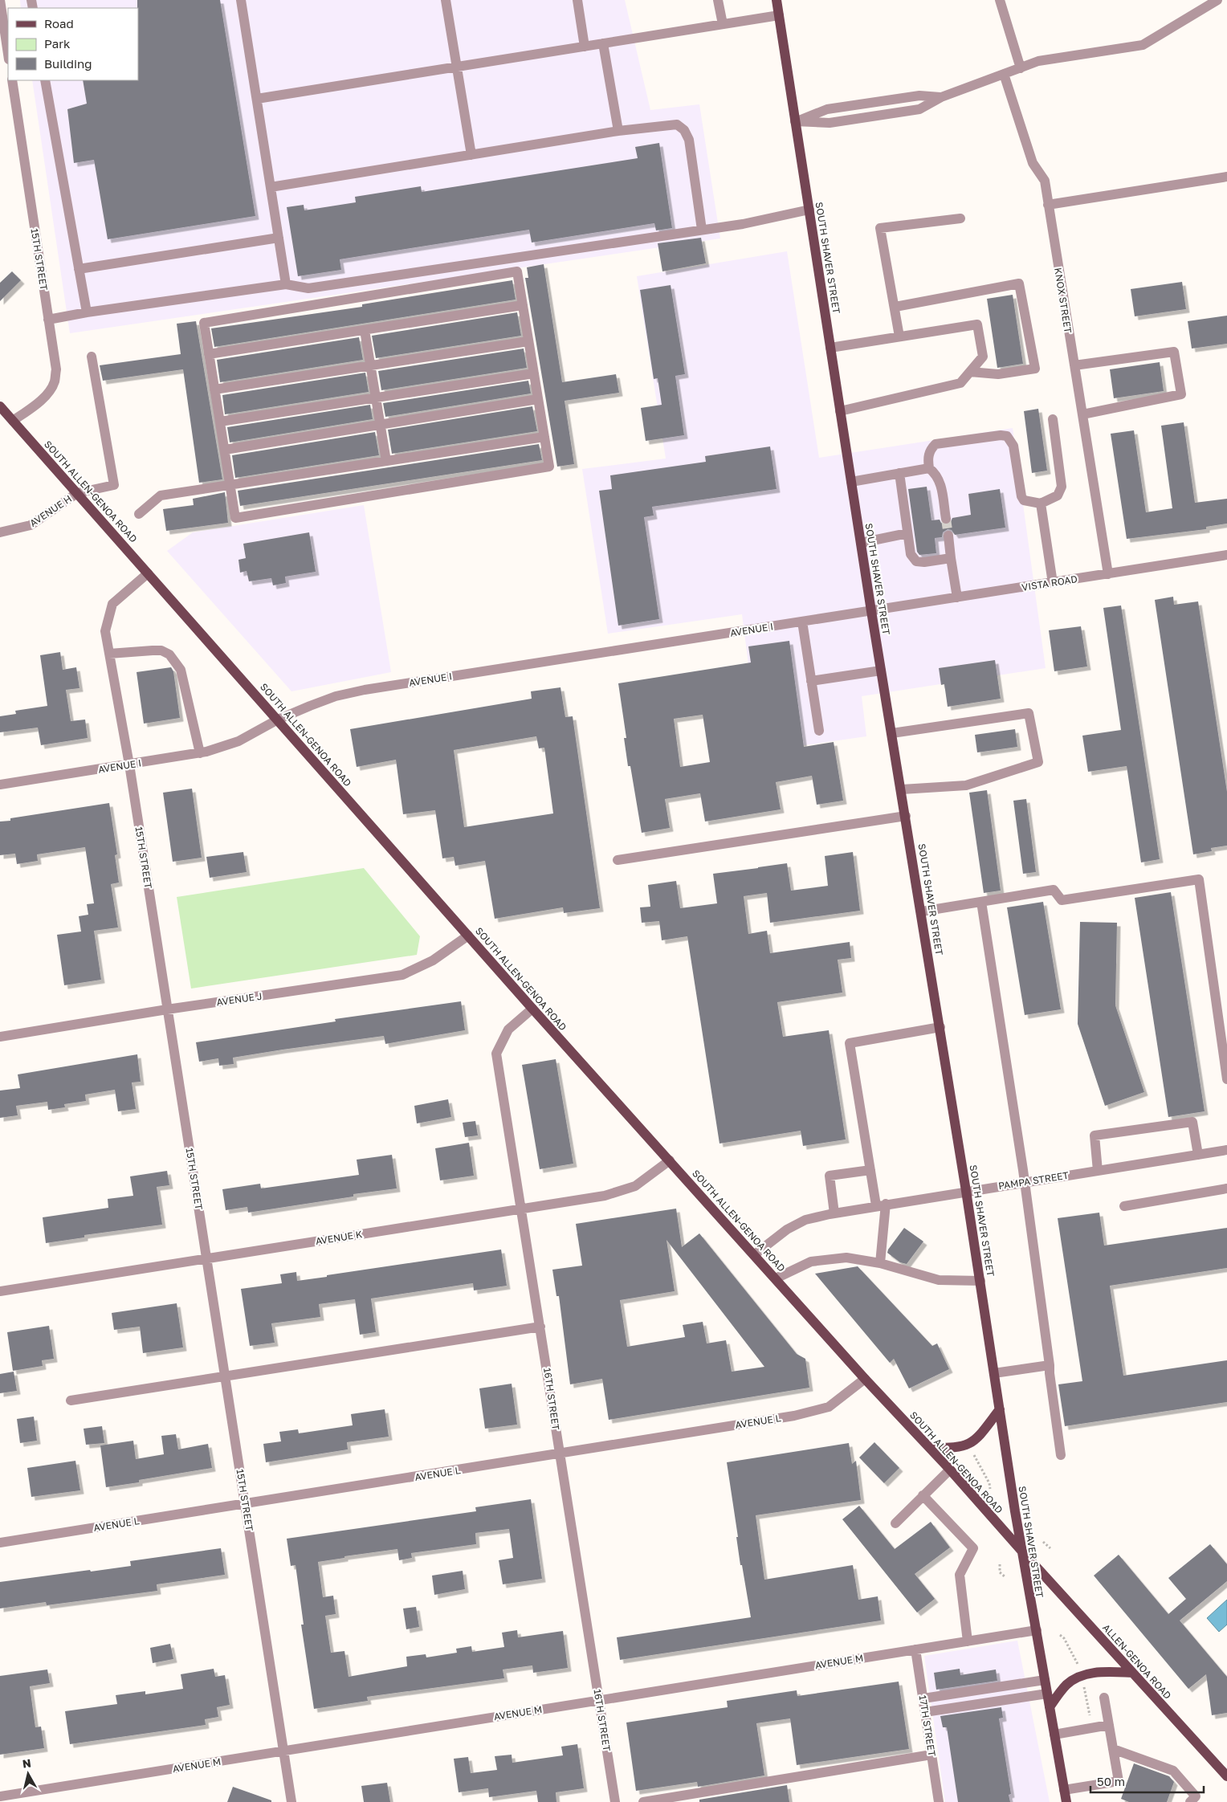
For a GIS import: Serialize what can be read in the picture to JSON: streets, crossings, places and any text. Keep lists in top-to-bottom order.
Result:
{
  "streets": {
    "main road": ["SOUTH SHAVER STREET", "SOUTH ALLEN-GENOA ROAD", "ALLEN-GENOA ROAD"],
    "street": [
      "15TH STREET",
      "KNOX STREET",
      "AVENUE H",
      "VISTA ROAD",
      "AVENUE I",
      "AVENUE J",
      "PAMPA STREET",
      "AVENUE K",
      "16TH STREET",
      "AVENUE L",
      "AVENUE M",
      "17TH STREET"
    ]
  },
  "crossings": [
    ["SOUTH SHAVER STREET", "SOUTH ALLEN-GENOA ROAD"],
    ["SOUTH SHAVER STREET", "VISTA ROAD"],
    ["SOUTH SHAVER STREET", "AVENUE I"],
    ["SOUTH SHAVER STREET", "PAMPA STREET"],
    ["SOUTH SHAVER STREET", "AVENUE M"],
    ["15TH STREET", "SOUTH ALLEN-GENOA ROAD"],
    ["15TH STREET", "AVENUE I"],
    ["15TH STREET", "AVENUE J"],
    ["15TH STREET", "AVENUE K"],
    ["15TH STREET", "AVENUE L"],
    ["15TH STREET", "AVENUE M"],
    ["KNOX STREET", "VISTA ROAD"],
    ["SOUTH ALLEN-GENOA ROAD", "AVENUE H"],
    ["SOUTH ALLEN-GENOA ROAD", "AVENUE I"],
    ["SOUTH ALLEN-GENOA ROAD", "AVENUE J"],
    ["SOUTH ALLEN-GENOA ROAD", "PAMPA STREET"],
    ["SOUTH ALLEN-GENOA ROAD", "AVENUE K"],
    ["SOUTH ALLEN-GENOA ROAD", "16TH STREET"],
    ["SOUTH ALLEN-GENOA ROAD", "AVENUE L"],
    ["SOUTH ALLEN-GENOA ROAD", "ALLEN-GENOA ROAD"],
    ["VISTA ROAD", "AVENUE I"],
    ["AVENUE K", "16TH STREET"],
    ["16TH STREET", "AVENUE L"],
    ["16TH STREET", "AVENUE M"],
    ["AVENUE M", "17TH STREET"]
  ],
  "legend": ["Road", "Park", "Building"],
  "scale_bar": "50 m",
  "north": "top"
}
